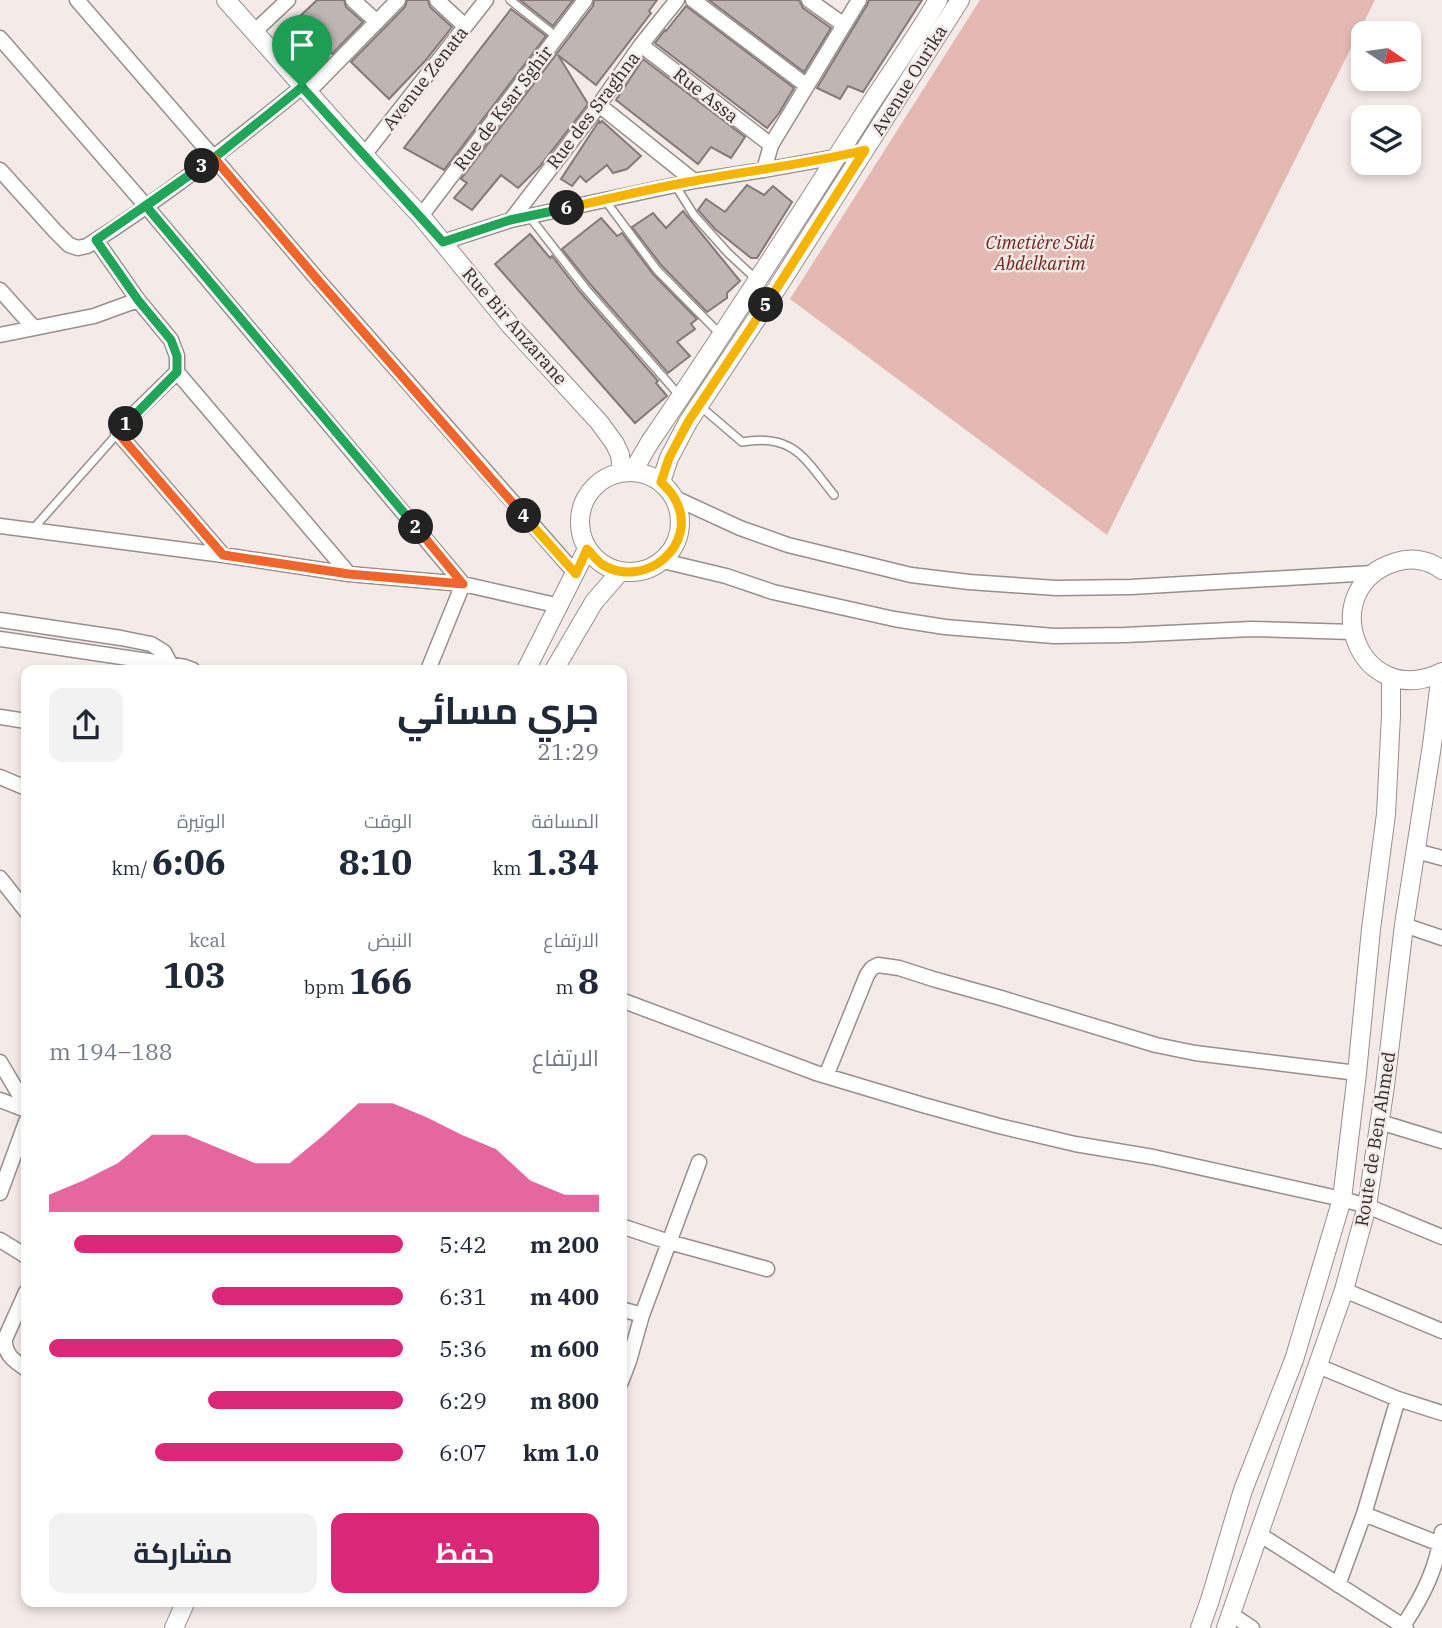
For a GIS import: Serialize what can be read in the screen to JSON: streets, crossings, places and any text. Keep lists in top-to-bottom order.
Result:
{
  "streets": {
    "street": [
      "Avenue Zenata",
      "Avenue Ourika",
      "Rue Assa",
      "Rue de Ksar Sghir",
      "Rue des Sraghna",
      "Rue Bir Anzarane",
      "Route de Ben Ahmed"
    ]
  },
  "crossings": [
    ["Avenue Zenata", "Rue Bir Anzarane"],
    ["Avenue Ourika", "Rue Bir Anzarane"],
    ["Rue Assa", "Rue des Sraghna"],
    ["Rue de Ksar Sghir", "Rue Bir Anzarane"]
  ],
  "parks": ["Cimetière Sidi Abdelkarim"],
  "north": "right",
  "page": {
    "pins": [
      "3",
      "6",
      "5",
      "1",
      "4",
      "2"
    ],
    "heading": ["جري مسائي", "21:29"],
    "stats": [
      ["المسافة", "1.34 km"],
      ["الوقت", "8:10"],
      ["الوتيرة", "6:06 /km"],
      ["الارتفاع", "8 m"],
      ["النبض", "166 bpm"],
      ["kcal", "103"]
    ],
    "chart": ["الارتفاع", "188–194 m"],
    "list": [
      {
        "name": "200 m",
        "note": "5:42"
      },
      {
        "name": "400 m",
        "note": "6:31"
      },
      {
        "name": "600 m",
        "note": "5:36"
      },
      {
        "name": "800 m",
        "note": "6:29"
      },
      {
        "name": "1.0 km",
        "note": "6:07"
      }
    ],
    "buttons": ["حفظ", "مشاركة"]
  }
}
